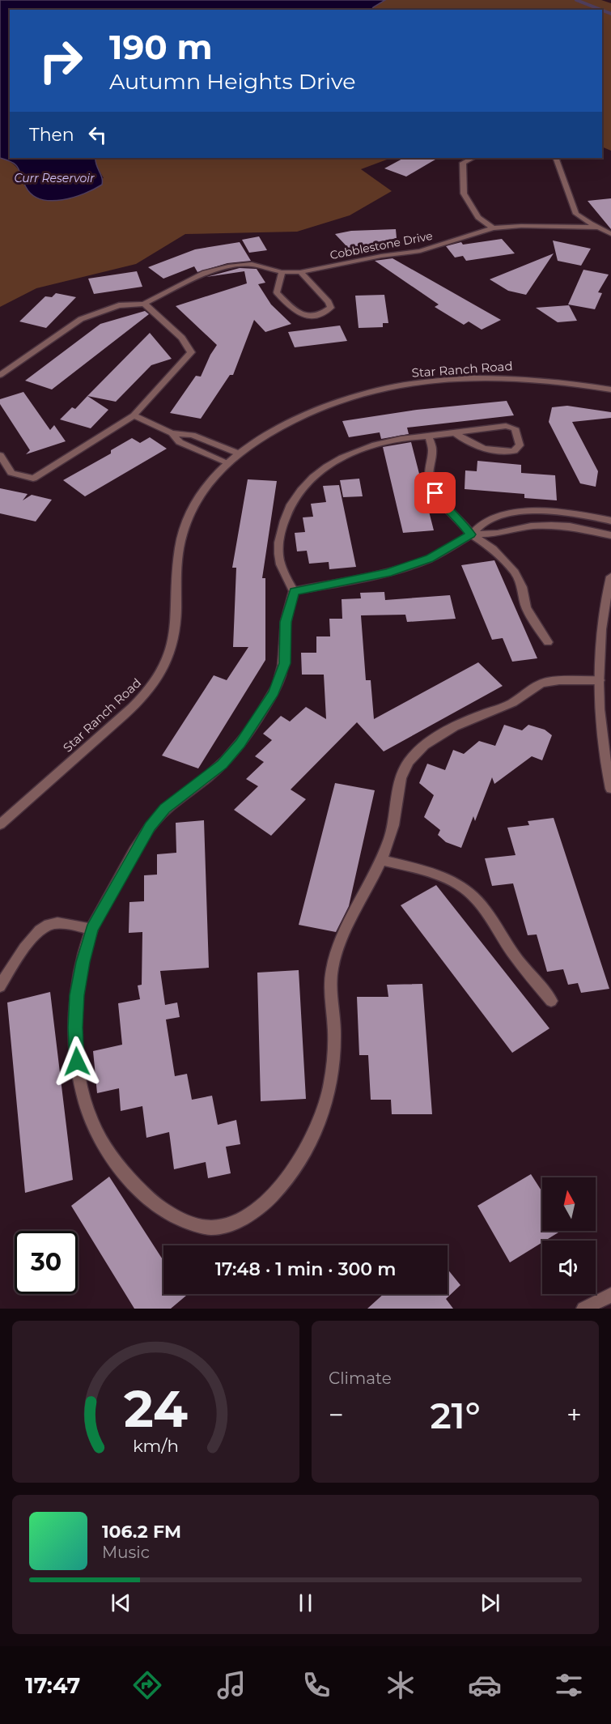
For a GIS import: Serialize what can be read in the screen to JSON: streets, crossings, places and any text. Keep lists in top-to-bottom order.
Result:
{
  "streets": {
    "street": ["Cobblestone Drive", "Star Ranch Road"]
  },
  "water": ["Curr Reservoir"],
  "north": "top",
  "page": {
    "turn": ["190 m", "Autumn Heights Drive"],
    "then": "Then",
    "limit": "30",
    "trip": "17:48 · 1 min · 300 m",
    "tile": "Climate",
    "heat": ["−", "21°", "+"],
    "song": ["106.2 FM", "Music"],
    "tabs": "17:47",
    "gauge": ["24", "km/h"]
  }
}
